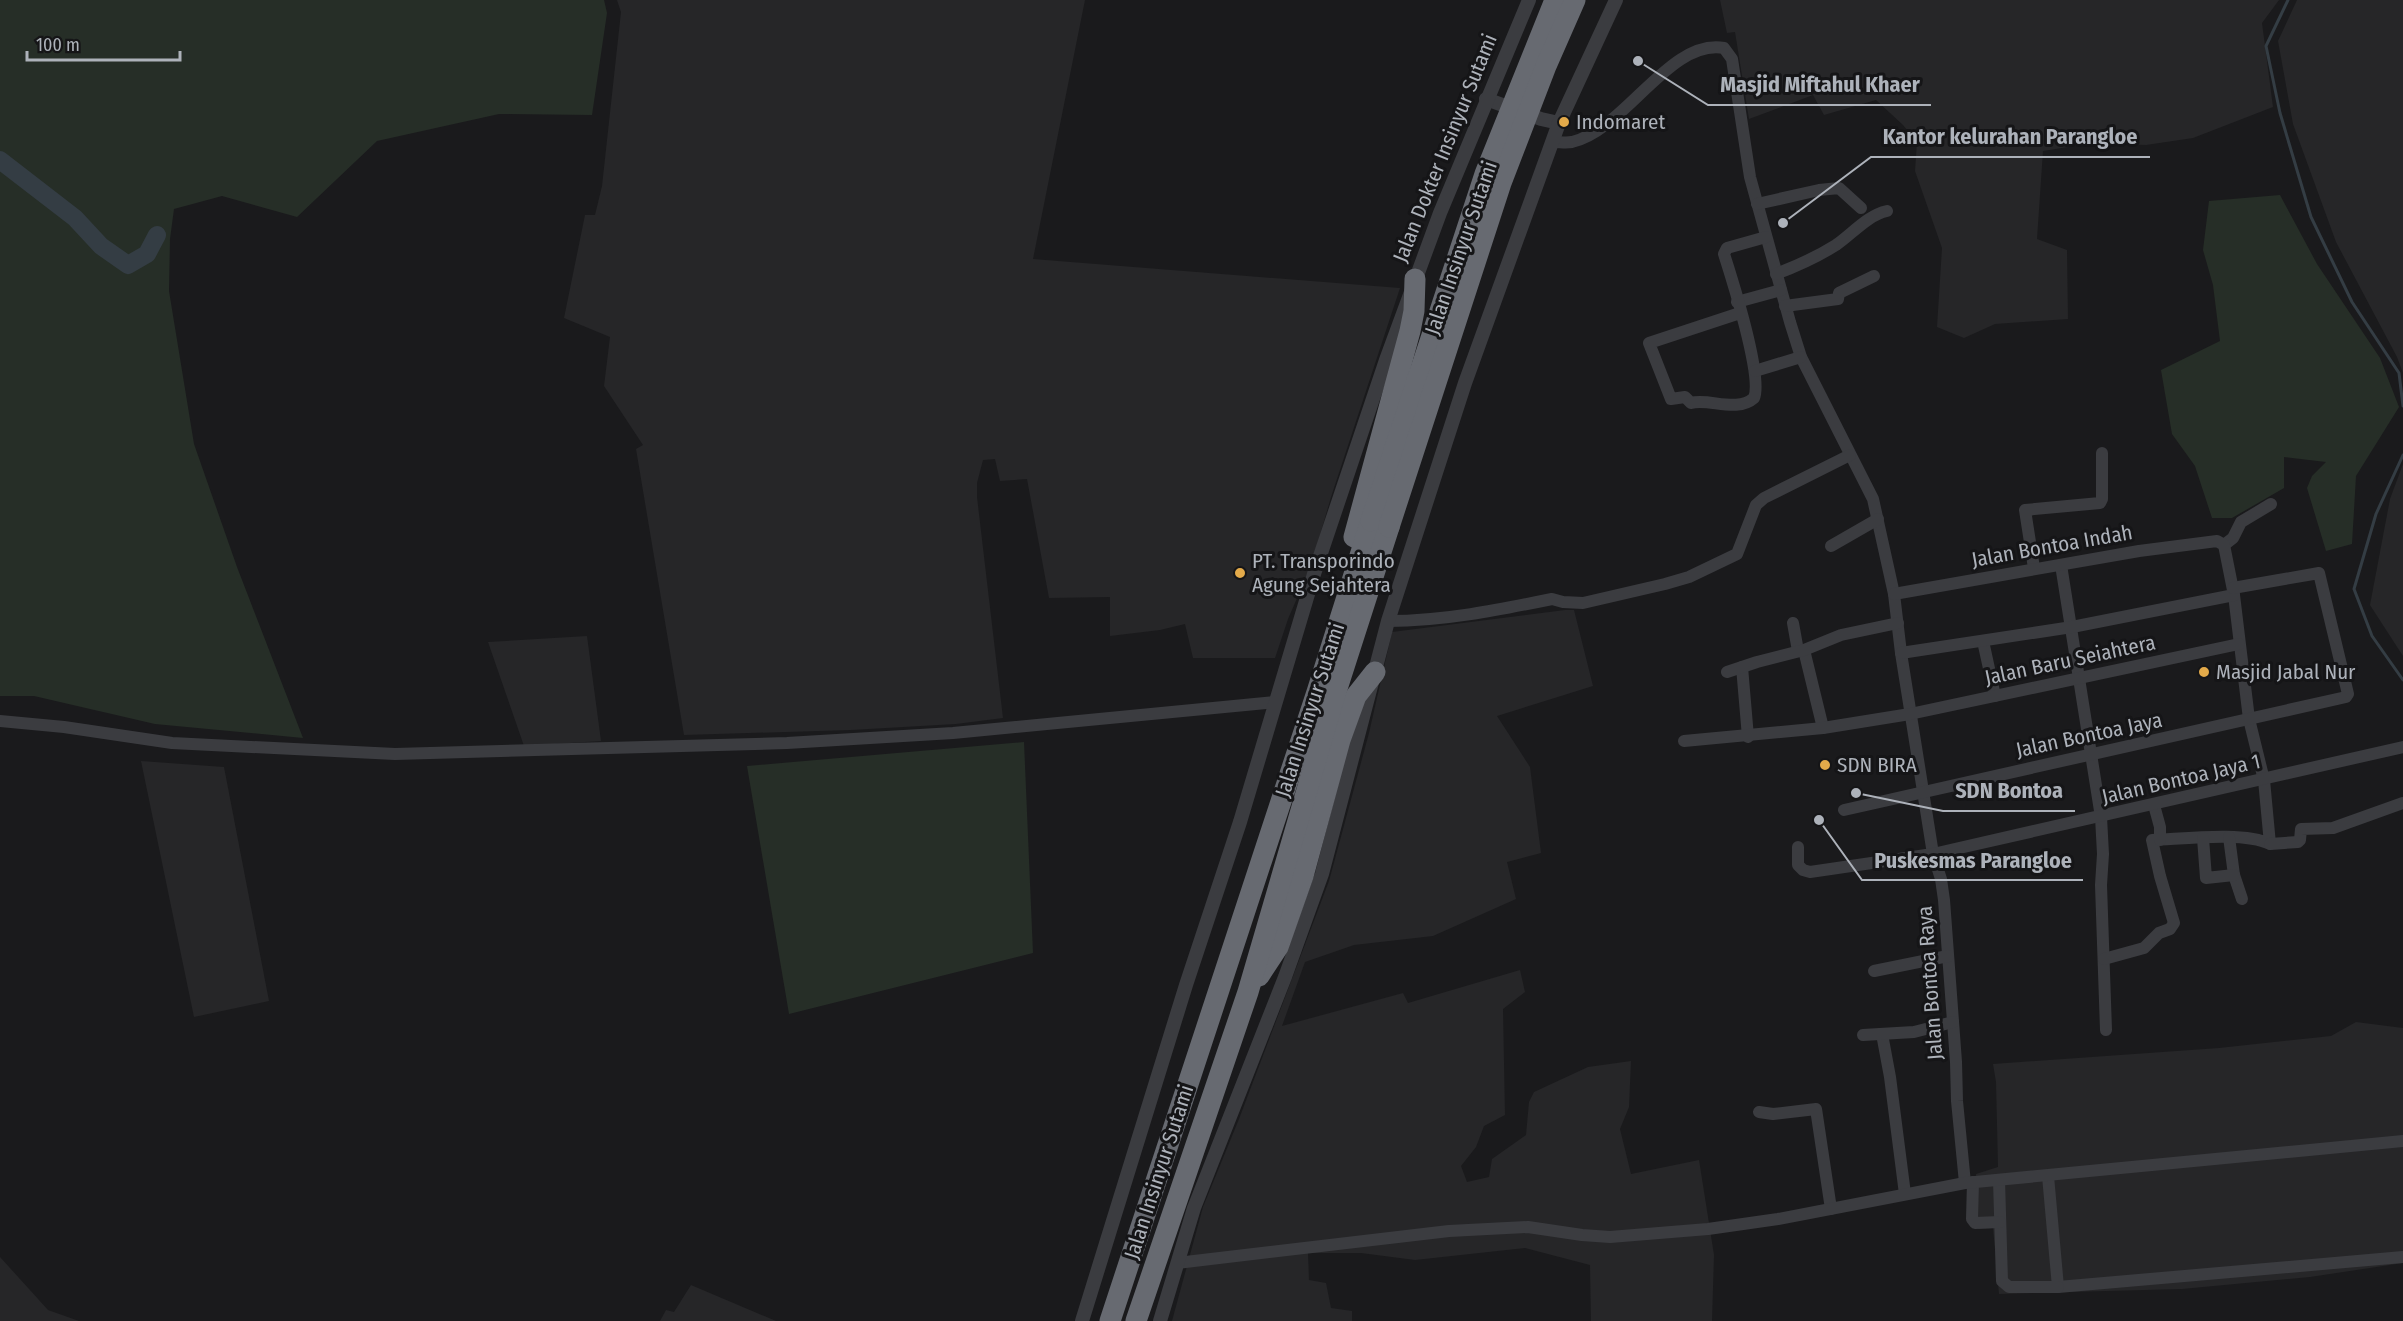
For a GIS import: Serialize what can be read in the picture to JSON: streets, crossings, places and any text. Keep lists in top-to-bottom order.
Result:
{
  "streets": {
    "highway": ["Jalan Insinyur Sutami"],
    "street": [
      "Jalan Dokter Insinyur Sutami",
      "Jalan Bontoa Indah",
      "Jalan Baru Seiahtera",
      "Jalan Bontoa Jaya",
      "Jalan Bontoa Jaya 1",
      "Jalan Bontoa Raya"
    ]
  },
  "crossings": [
    ["Jalan Bontoa Indah", "Jalan Bontoa Raya"],
    ["Jalan Baru Seiahtera", "Jalan Bontoa Raya"],
    ["Jalan Bontoa Jaya", "Jalan Bontoa Raya"],
    ["Jalan Bontoa Jaya 1", "Jalan Bontoa Raya"]
  ],
  "places": [
    "Masjid Miftahul Khaer",
    "Indomaret",
    "Kantor kelurahan Parangloe",
    "PT. Transporindo Agung Sejahtera",
    "Masjid Jabal Nur",
    "SDN BIRA",
    "SDN Bontoa",
    "Puskesmas Parangloe"
  ],
  "scale_bar": "100 m"
}
